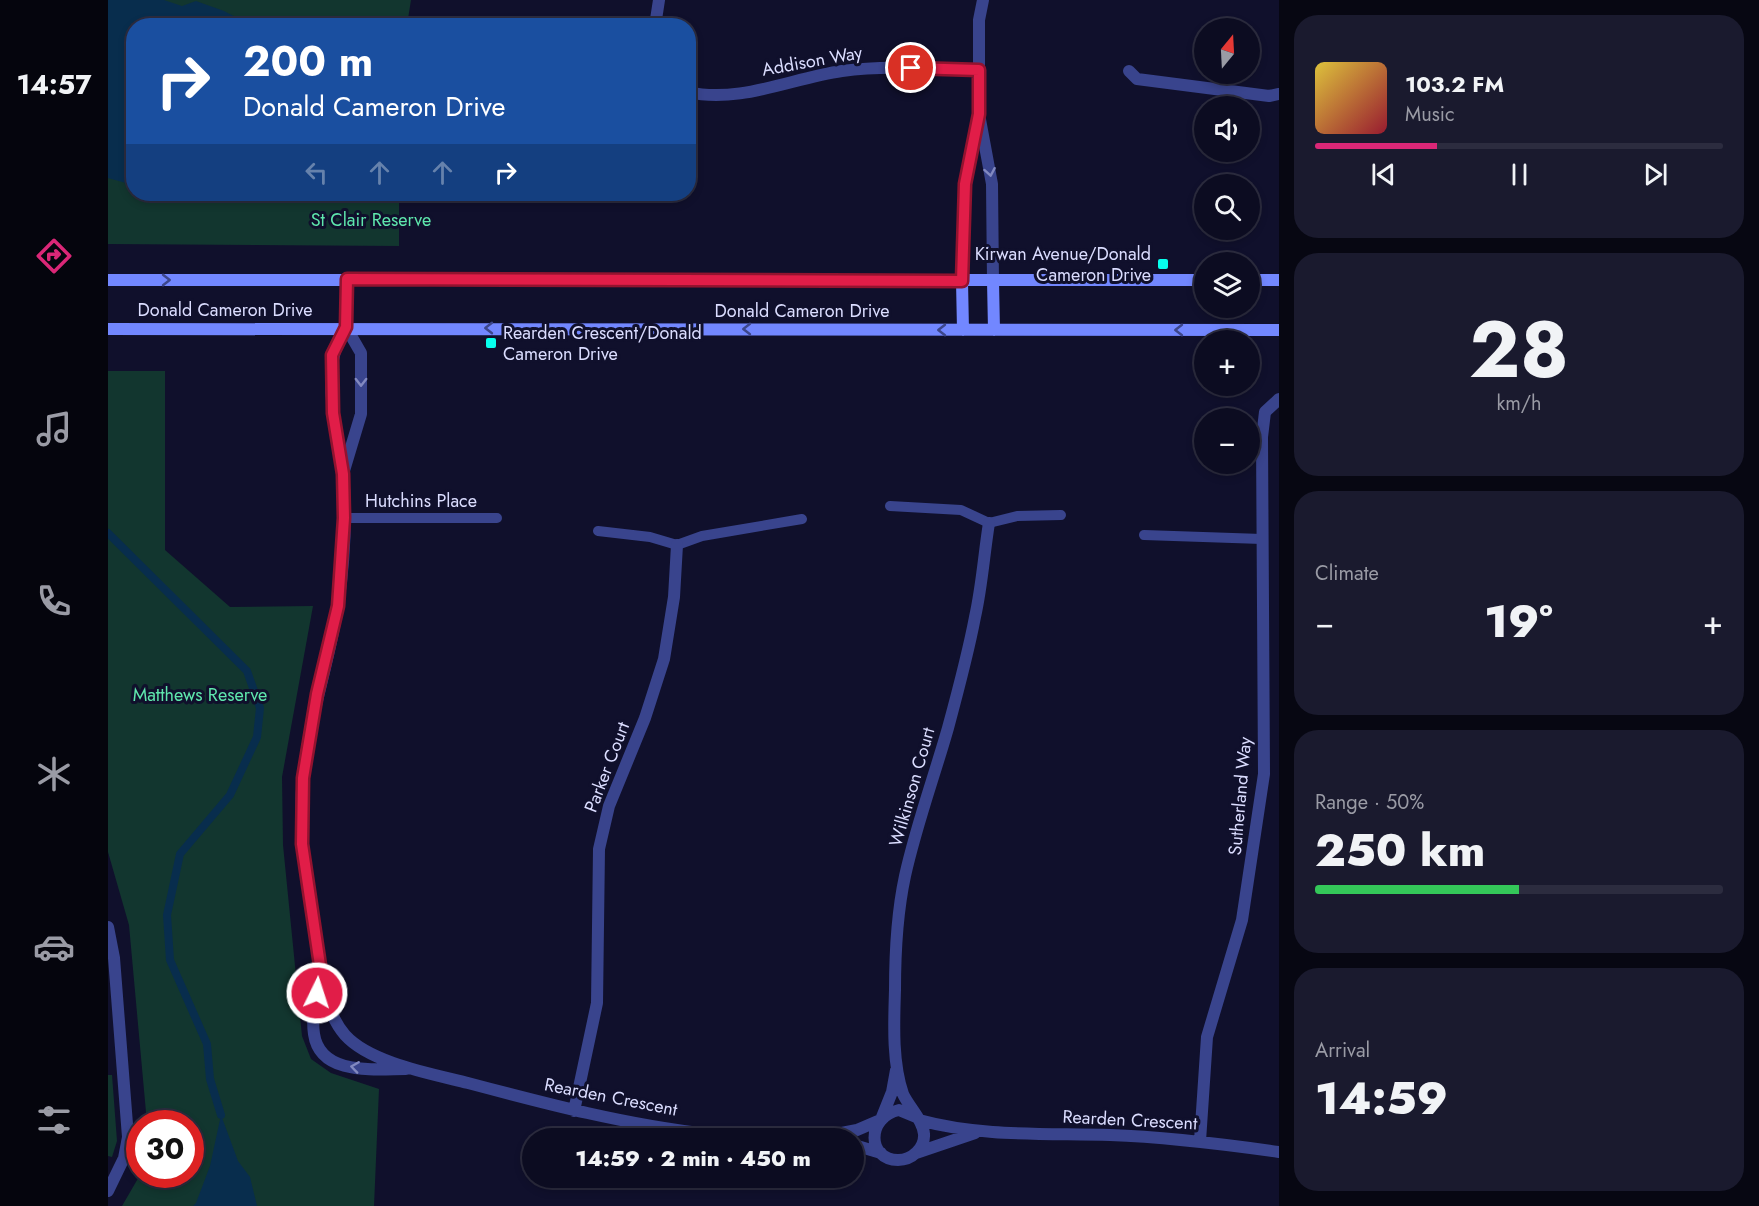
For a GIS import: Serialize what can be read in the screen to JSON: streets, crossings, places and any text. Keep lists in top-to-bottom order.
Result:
{
  "streets": {
    "street": [
      "Addison Way",
      "Donald Cameron Drive",
      "Parker Court",
      "Wilkinson Court",
      "Sutherland Way",
      "Rearden Crescent"
    ],
    "lane": ["Hutchins Place"]
  },
  "crossings": [
    ["Donald Cameron Drive", "Rearden Crescent"],
    ["Hutchins Place", "Rearden Crescent"],
    ["Parker Court", "Rearden Crescent"],
    ["Wilkinson Court", "Rearden Crescent"],
    ["Sutherland Way", "Rearden Crescent"]
  ],
  "parks": ["St Clair Reserve", "Matthews Reserve"],
  "places": {
    "transit": ["Kirwan Avenue/Donald Cameron Drive", "Rearden Crescent/Donald Cameron Drive"]
  },
  "north": "top",
  "page": {
    "tabs": "14:57",
    "map_buttons": ["+", "−"],
    "turn": ["200 m", "Donald Cameron Drive"],
    "song": ["103.2 FM", "Music"],
    "tile": [
      ["28", "km/h"],
      "Climate",
      ["Range · 50%", "250 km"],
      ["Arrival", "14:59"]
    ],
    "heat": ["−", "19°", "+"],
    "limit": "30",
    "trip": "14:59 · 2 min · 450 m"
  }
}
